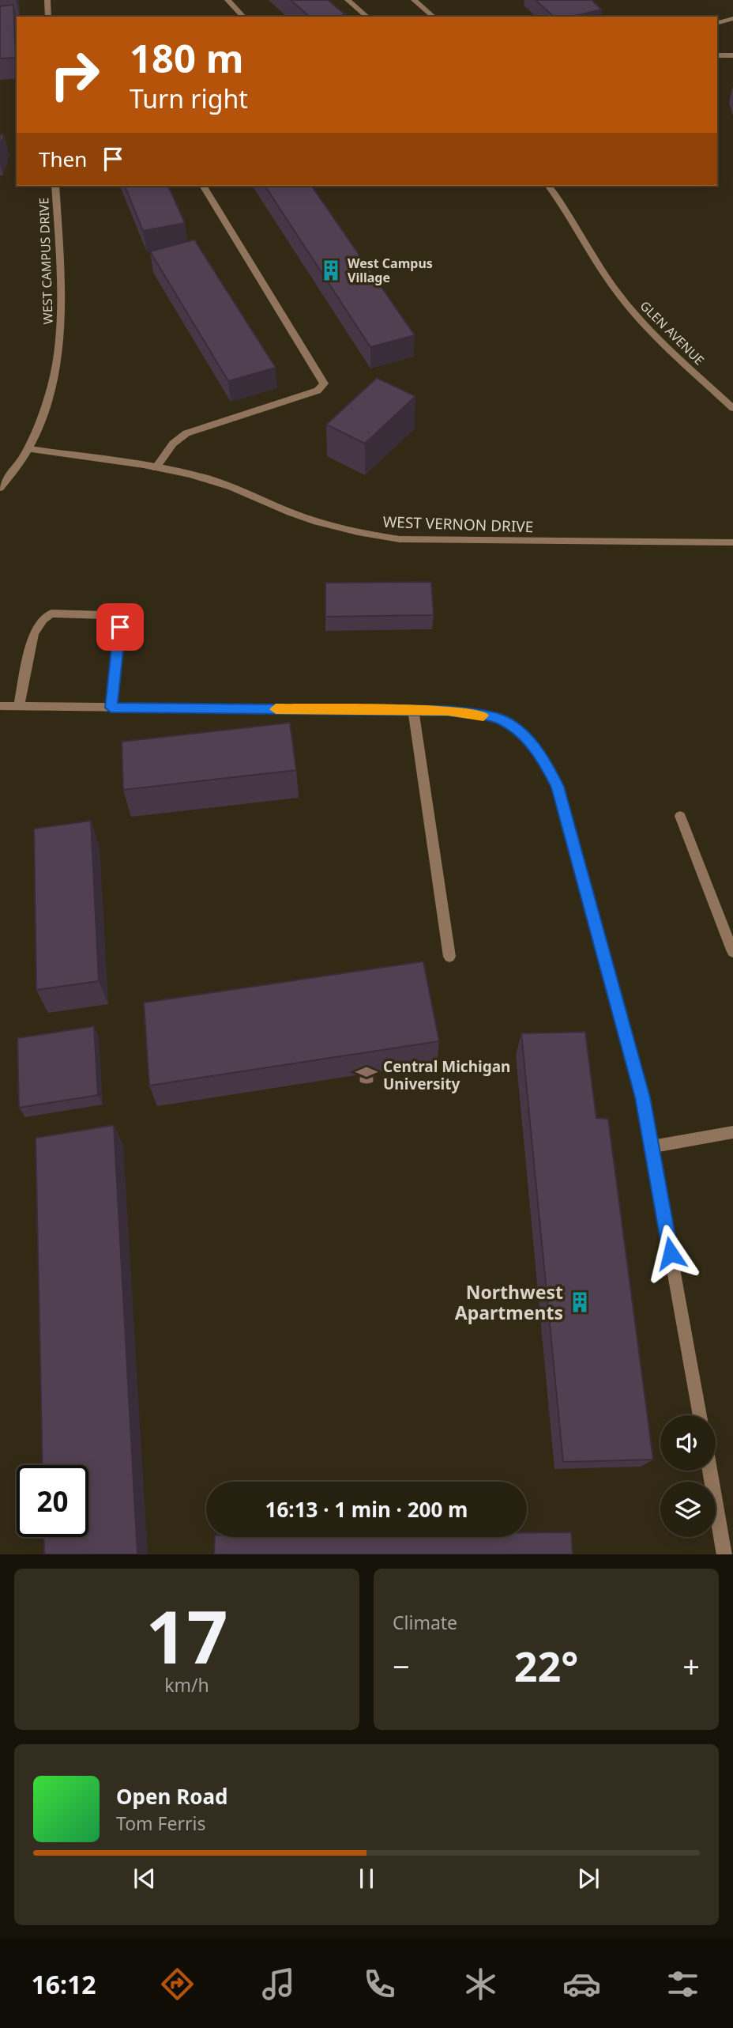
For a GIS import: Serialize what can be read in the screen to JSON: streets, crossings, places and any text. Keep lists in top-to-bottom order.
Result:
{
  "streets": {
    "street": ["WEST CAMPUS DRIVE", "GLEN AVENUE", "WEST VERNON DRIVE"]
  },
  "crossings": [
    ["WEST CAMPUS DRIVE", "WEST VERNON DRIVE"]
  ],
  "places": {
    "building": ["West Campus Village", "Northwest Apartments"],
    "school or university": ["Central Michigan University"]
  },
  "page": {
    "turn": ["180 m", "Turn right"],
    "then": "Then",
    "limit": "20",
    "trip": "16:13 · 1 min · 200 m",
    "tile": [
      ["17", "km/h"],
      "Climate"
    ],
    "heat": ["−", "22°", "+"],
    "song": ["Open Road", "Tom Ferris"],
    "tabs": "16:12"
  }
}
